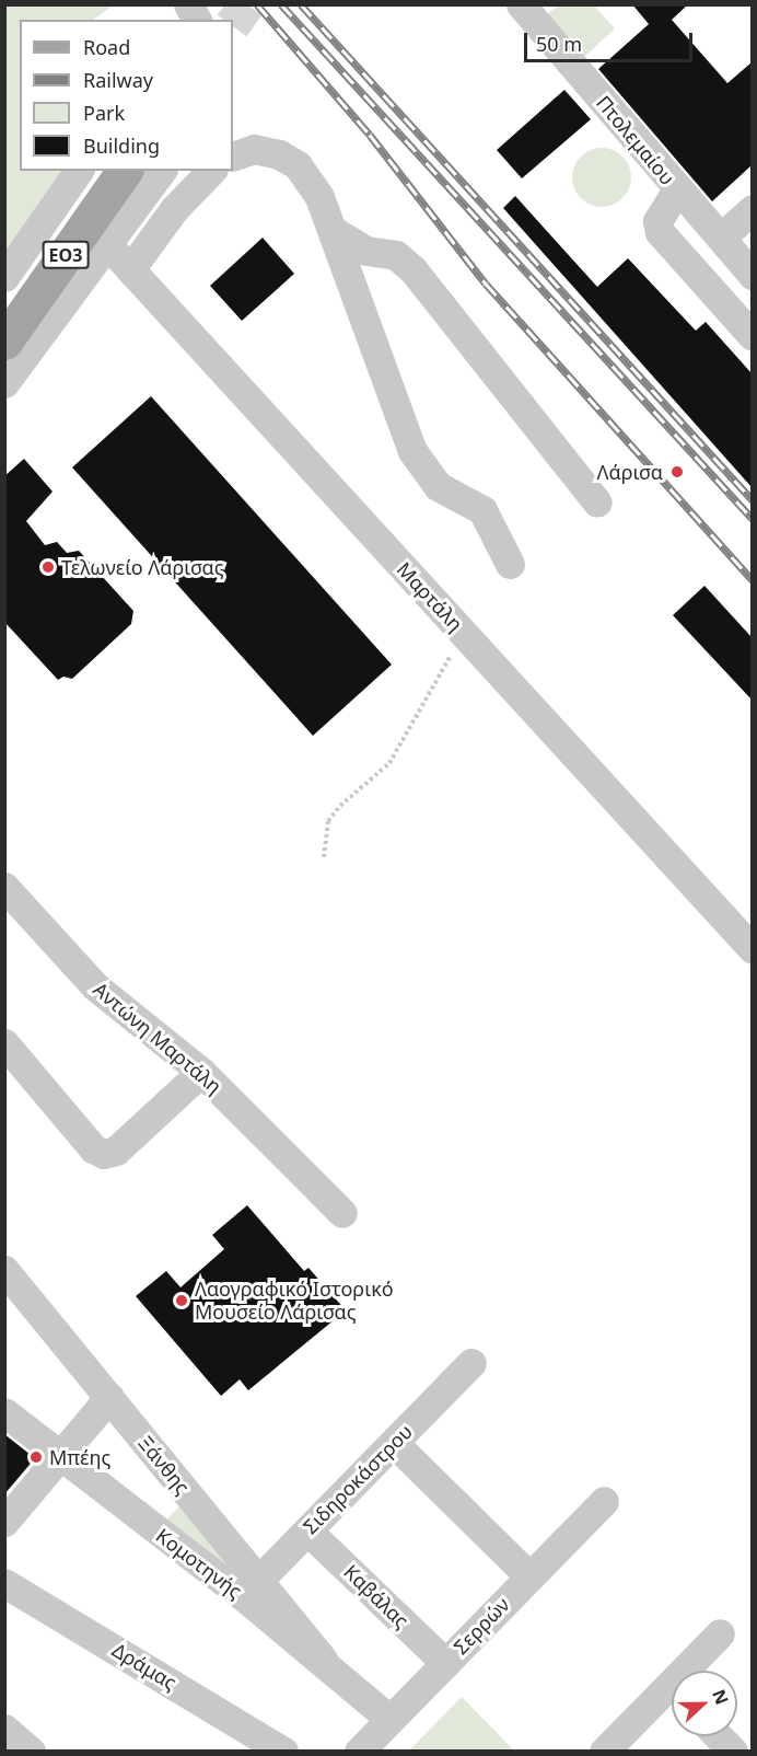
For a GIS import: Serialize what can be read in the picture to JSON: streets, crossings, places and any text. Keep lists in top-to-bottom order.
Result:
{
  "streets": {
    "main road": ["ΕΟ3"],
    "street": [
      "Πτολεμαίου",
      "Μαρτάλη",
      "Αντώνη Μαρτάλη",
      "Ξάνθης",
      "Σιδηροκάστρου",
      "Κομοτηνής",
      "Καβάλας",
      "Σερρών",
      "Δράμας"
    ]
  },
  "crossings": [
    ["Ξάνθης", "Σιδηροκάστρου"],
    ["Ξάνθης", "Κομοτηνής"],
    ["Σιδηροκάστρου", "Κομοτηνής"],
    ["Σιδηροκάστρου", "Καβάλας"],
    ["Κομοτηνής", "Σερρών"],
    ["Καβάλας", "Σερρών"]
  ],
  "places": [
    "Λάρισα",
    "Τελωνείο Λάρισας",
    "Λαογραφικό Ιστορικό Μουσείο Λάρισας",
    "Μπέης"
  ],
  "legend": [
    "Road",
    "Railway",
    "Park",
    "Building"
  ],
  "scale_bar": "50 m",
  "north": "right"
}
